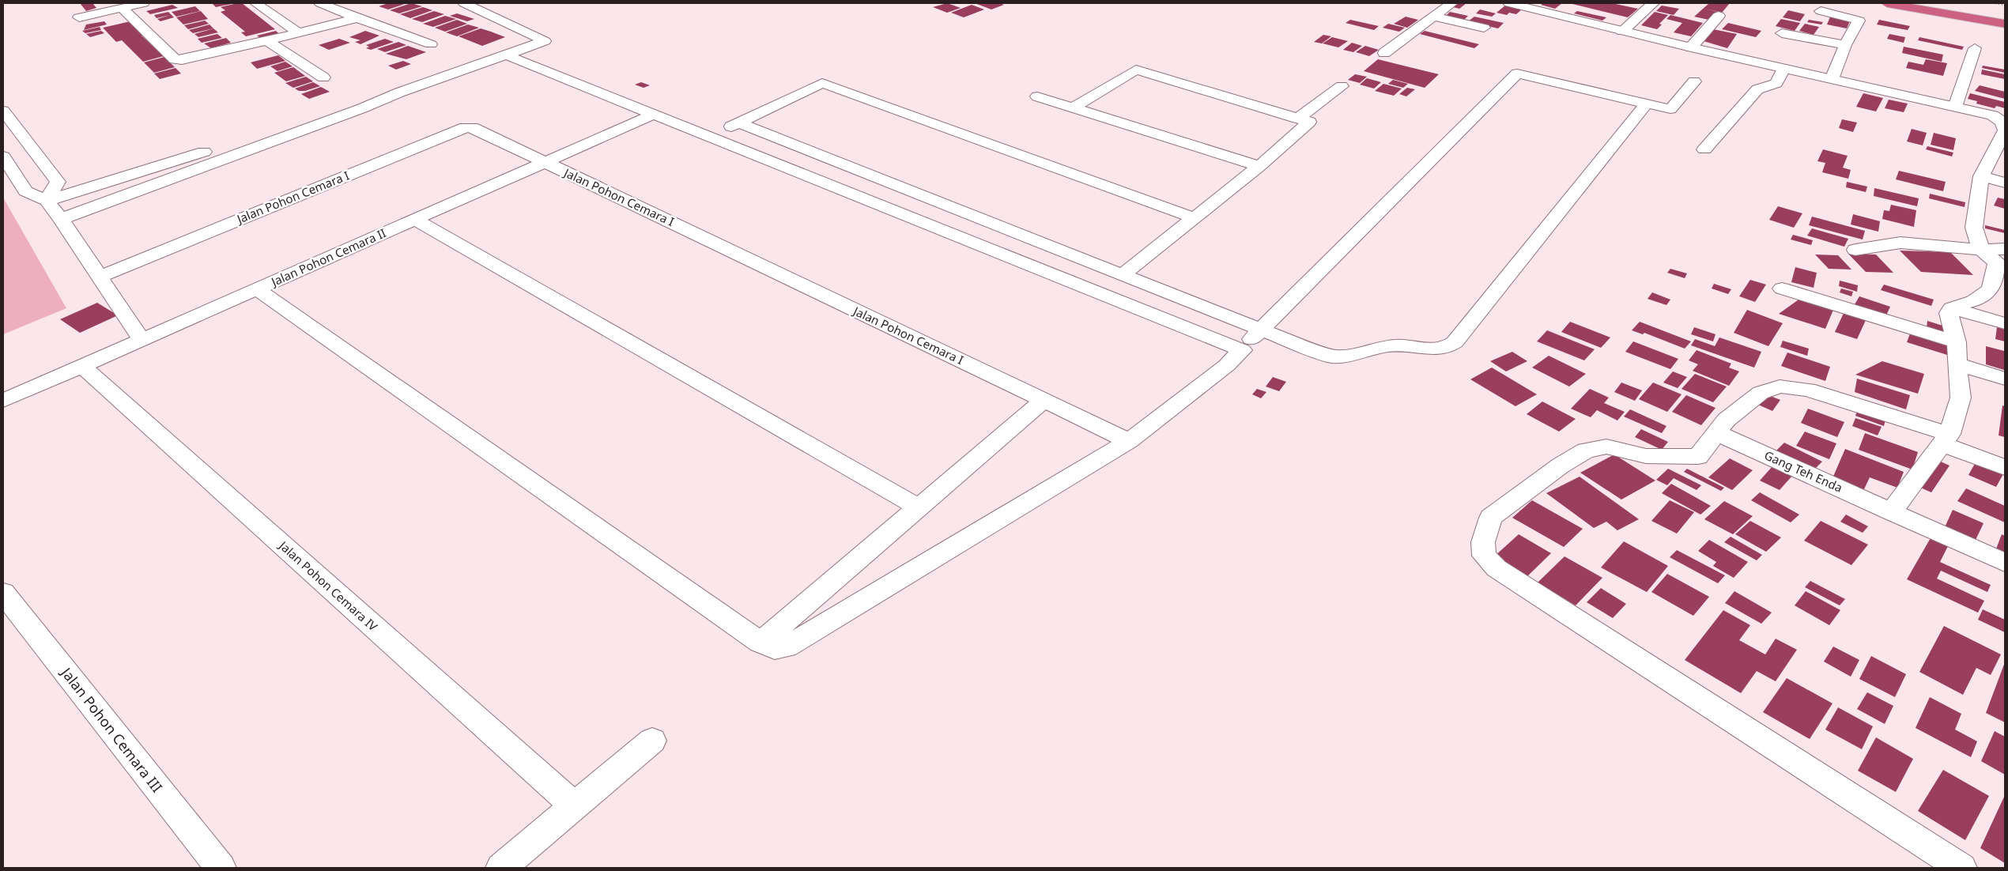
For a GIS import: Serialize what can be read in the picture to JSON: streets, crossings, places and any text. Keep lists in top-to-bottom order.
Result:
{
  "streets": {
    "street": [
      "Jalan Pohon Cemara I",
      "Jalan Pohon Cemara II",
      "Gang Teh Enda",
      "Jalan Pohon Cemara IV",
      "Jalan Pohon Cemara III"
    ]
  },
  "crossings": [
    ["Jalan Pohon Cemara I", "Jalan Pohon Cemara II"],
    ["Jalan Pohon Cemara II", "Jalan Pohon Cemara IV"]
  ]
}
